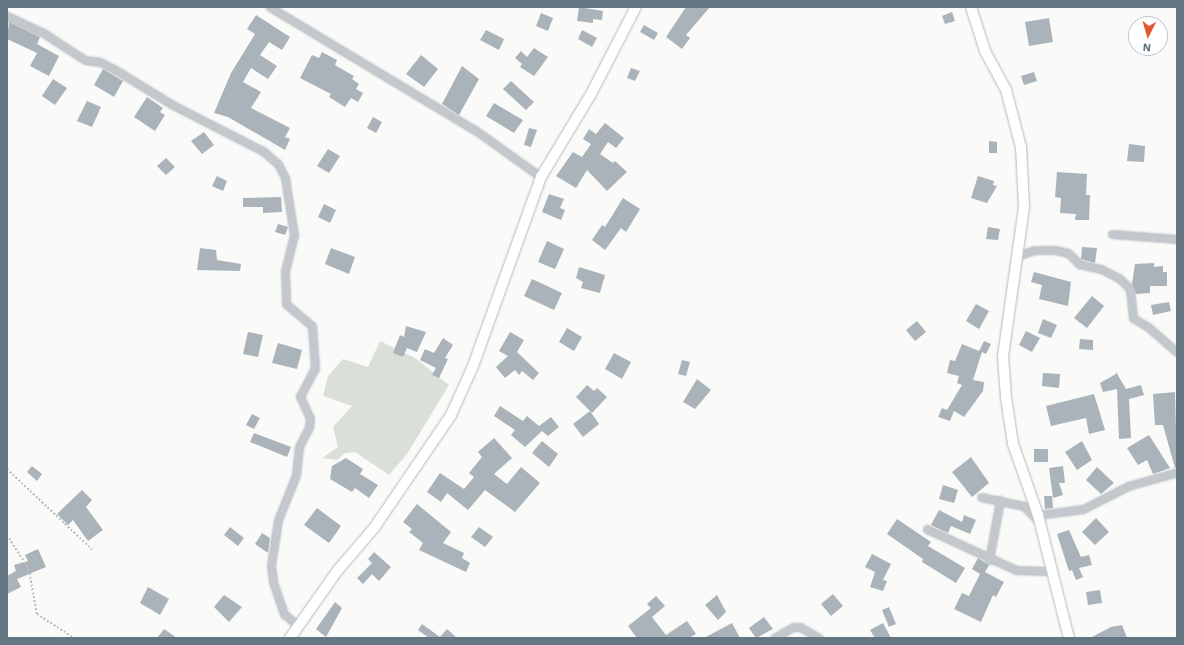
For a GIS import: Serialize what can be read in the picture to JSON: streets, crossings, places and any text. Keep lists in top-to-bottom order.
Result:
{
  "north": "bottom"
}
